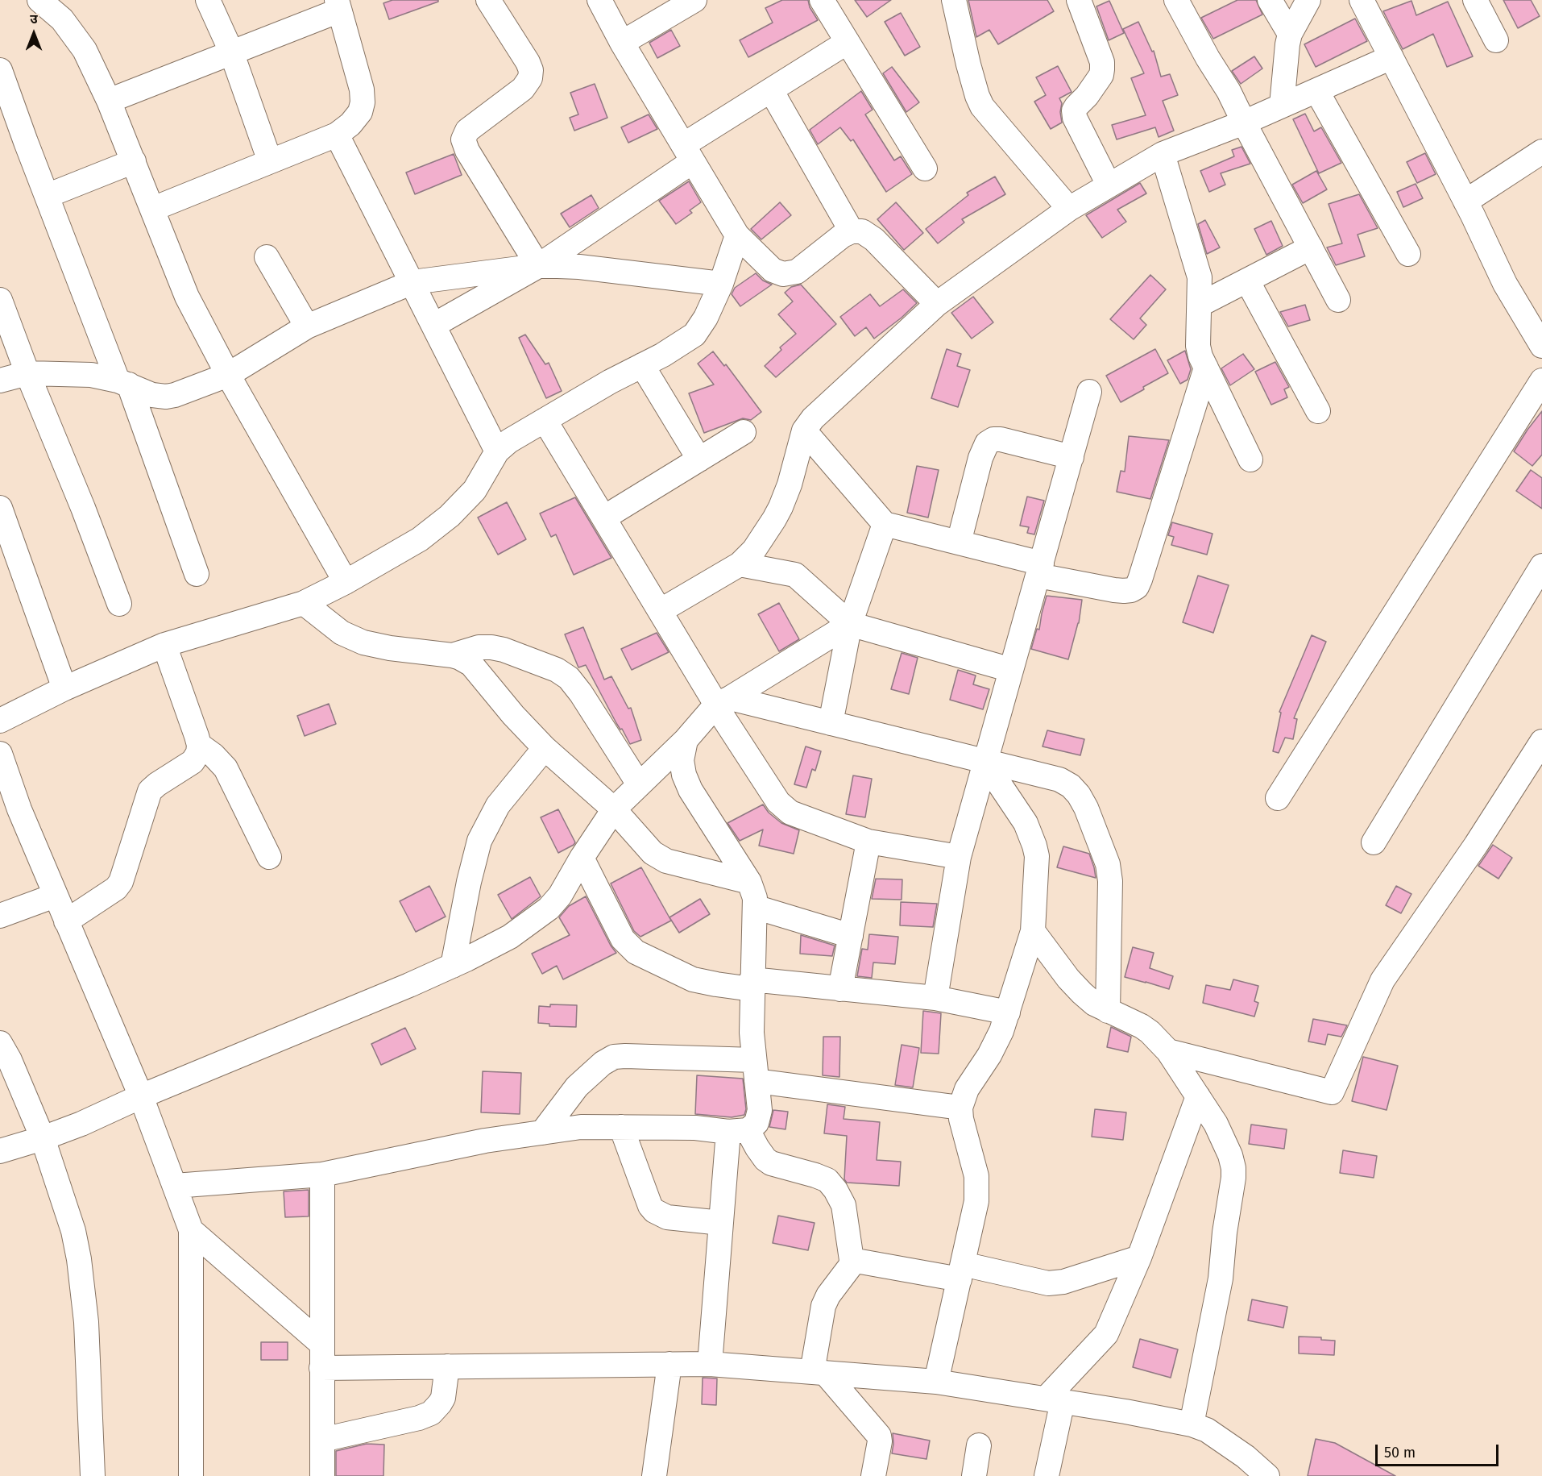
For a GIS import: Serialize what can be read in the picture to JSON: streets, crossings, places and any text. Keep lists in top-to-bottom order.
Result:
{
  "scale_bar": "50 m",
  "north": "top"
}
